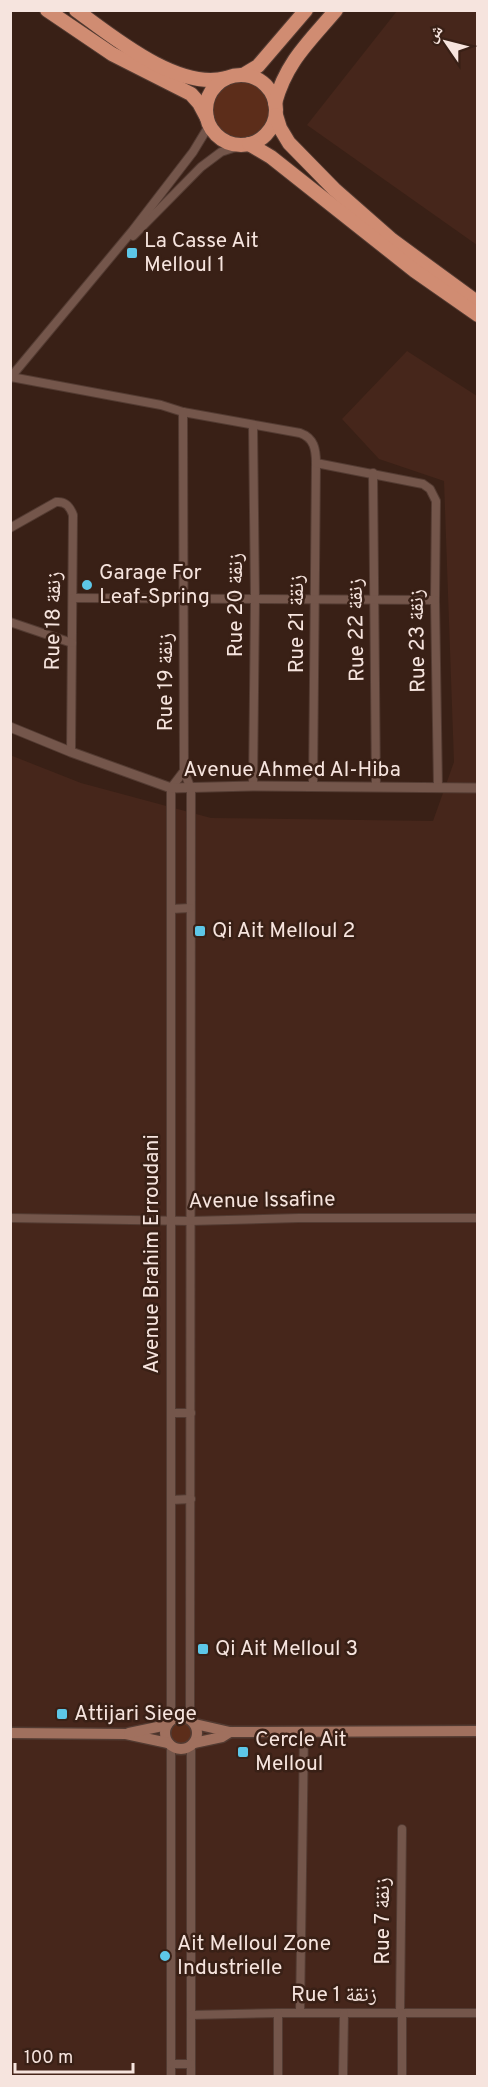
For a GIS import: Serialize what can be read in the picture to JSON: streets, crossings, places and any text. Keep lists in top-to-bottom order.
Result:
{
  "streets": {
    "street": [
      "Rue 20 زنقة",
      "Rue 18 زنقة",
      "Rue 21 زنقة",
      "Rue 22 زنقة",
      "Rue 23 زنقة",
      "Rue 19 زنقة",
      "Avenue Ahmed Al-Hiba",
      "Avenue Issafine",
      "Avenue Brahim Erroudani",
      "Rue 7 زنقة",
      "Rue 1 زنقة"
    ]
  },
  "crossings": [
    ["Rue 20 زنقة", "Rue 21 زنقة"],
    ["Rue 20 زنقة", "Avenue Ahmed Al-Hiba"],
    ["Rue 18 زنقة", "Avenue Ahmed Al-Hiba"],
    ["Rue 21 زنقة", "Avenue Ahmed Al-Hiba"],
    ["Rue 22 زنقة", "Rue 23 زنقة"],
    ["Rue 22 زنقة", "Avenue Ahmed Al-Hiba"],
    ["Rue 23 زنقة", "Avenue Ahmed Al-Hiba"],
    ["Rue 19 زنقة", "Avenue Ahmed Al-Hiba"],
    ["Rue 19 زنقة", "Avenue Brahim Erroudani"],
    ["Avenue Ahmed Al-Hiba", "Avenue Brahim Erroudani"],
    ["Avenue Issafine", "Avenue Brahim Erroudani"],
    ["Rue 7 زنقة", "Rue 1 زنقة"]
  ],
  "places": {
    "transit": [
      "La Casse Ait Melloul 1",
      "Qi Ait Melloul 2",
      "Qi Ait Melloul 3",
      "Attijari Siege",
      "Cercle Ait Melloul"
    ],
    "other": ["Garage For Leaf-Spring", "Ait Melloul Zone Industrielle"]
  },
  "scale_bar": "100 m",
  "north": "top left"
}
